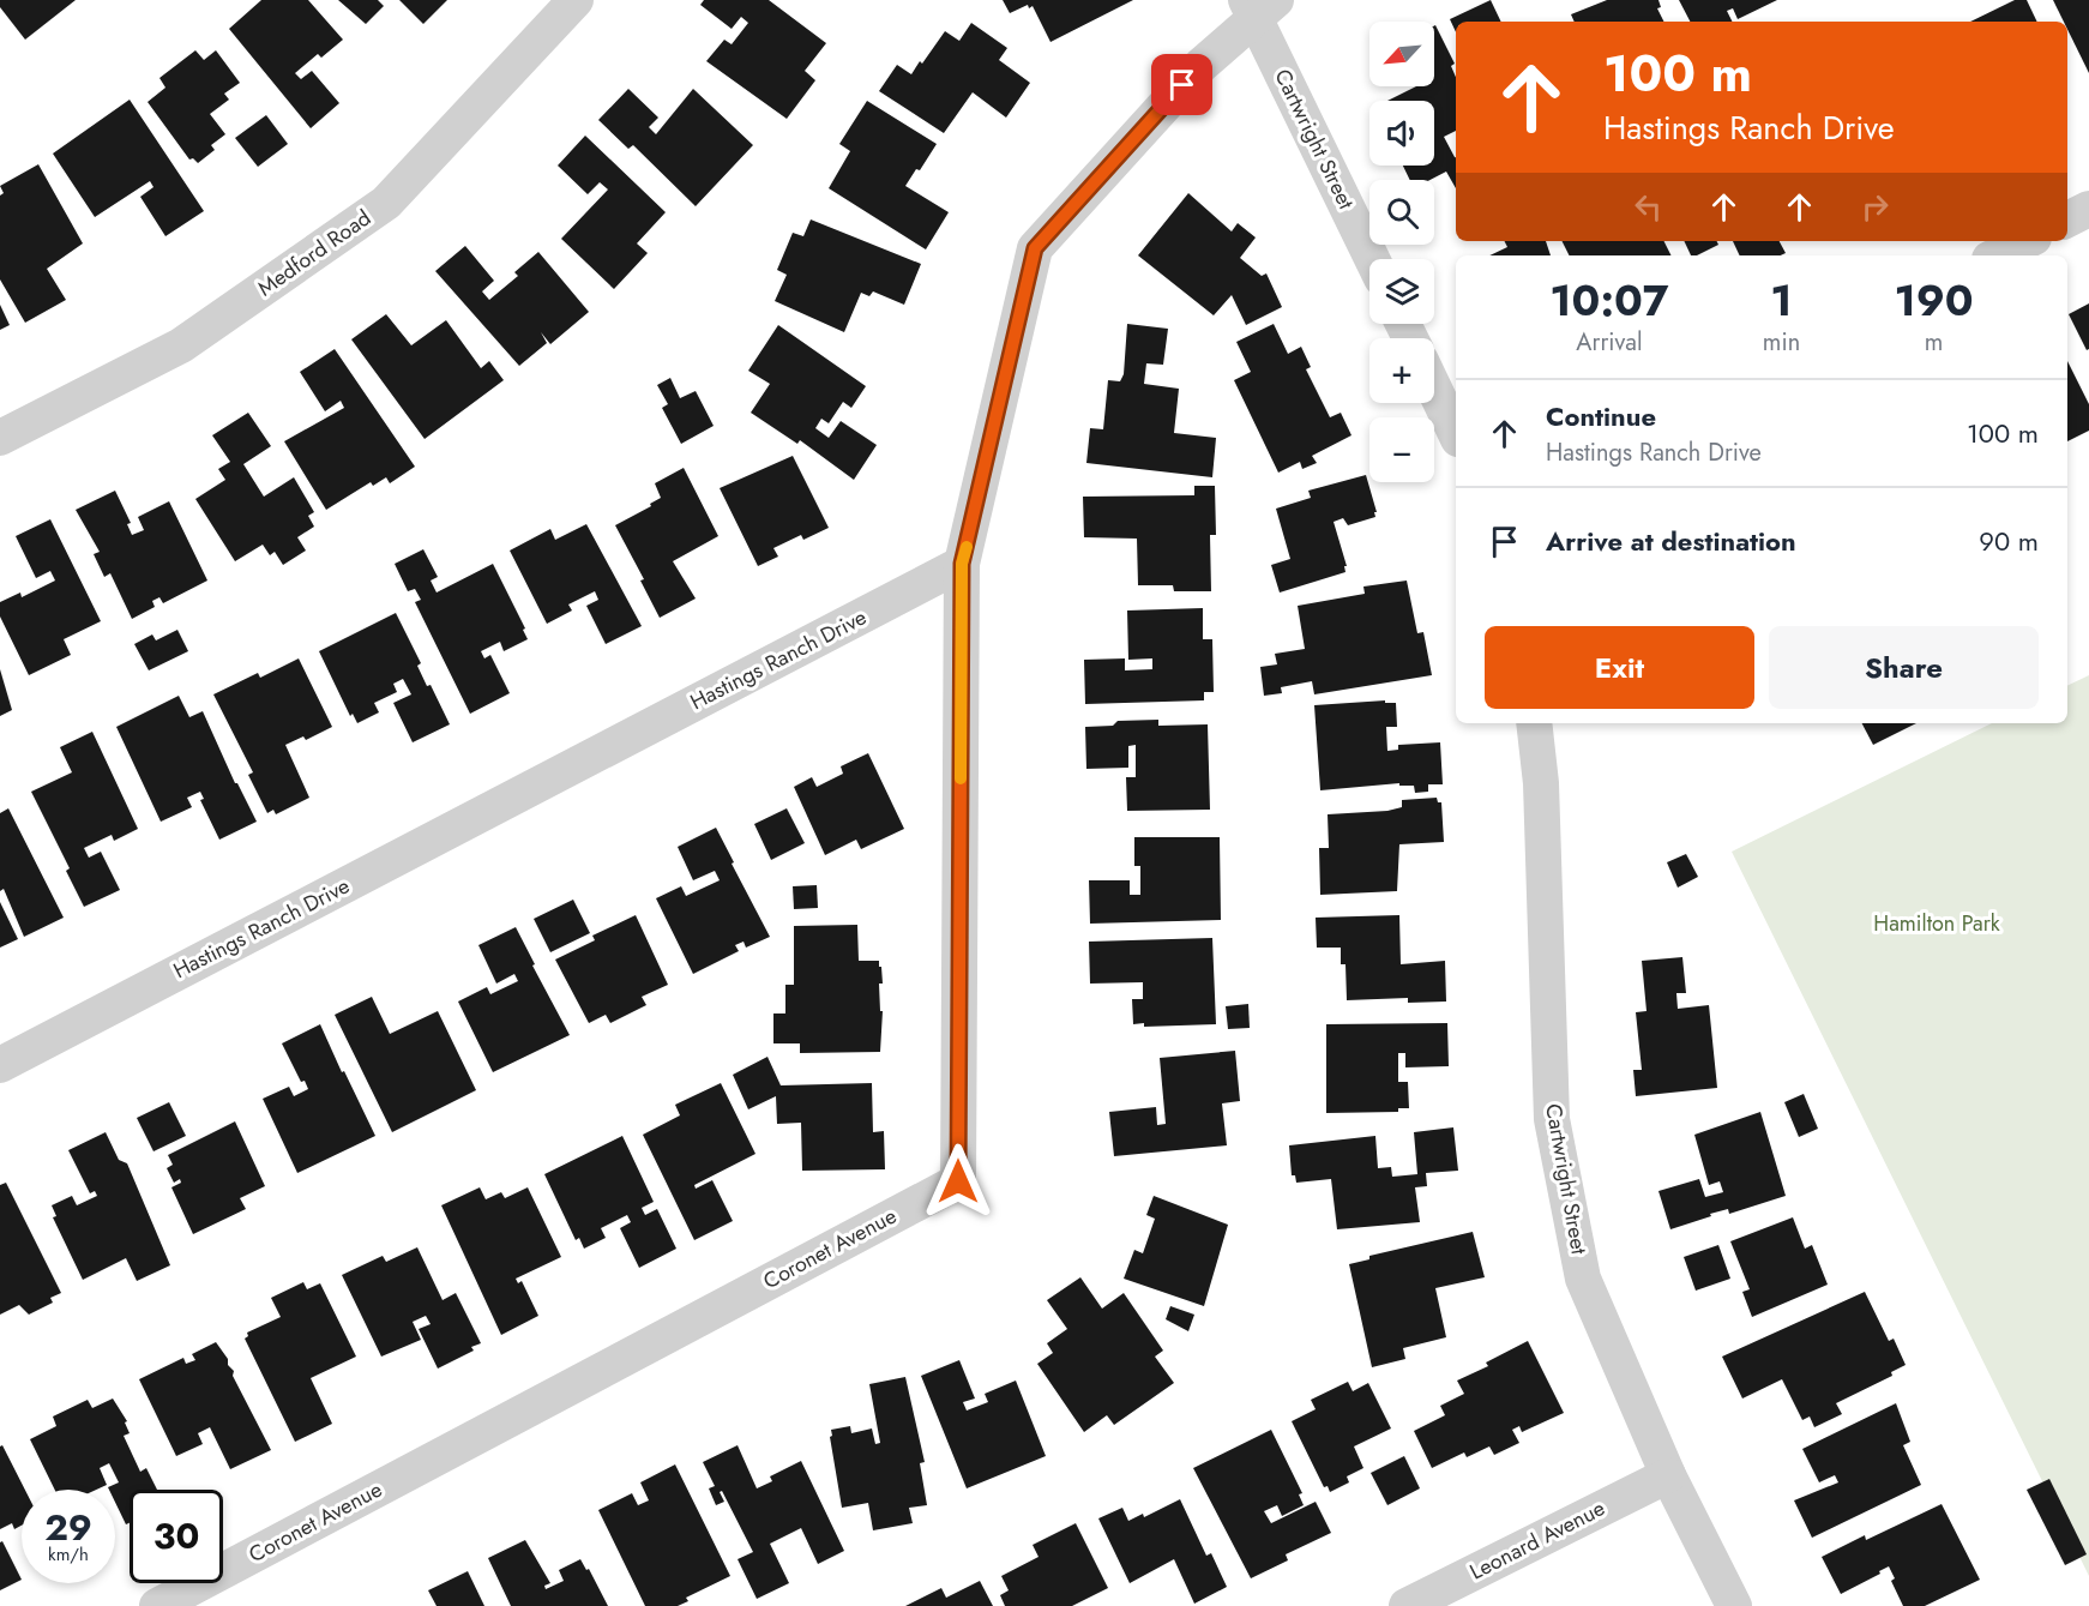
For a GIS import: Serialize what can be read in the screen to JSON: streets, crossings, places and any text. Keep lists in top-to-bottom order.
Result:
{
  "streets": {
    "street": [
      "Cartwright Street",
      "Medford Road",
      "Hastings Ranch Drive",
      "Coronet Avenue",
      "Leonard Avenue"
    ]
  },
  "crossings": [
    ["Cartwright Street", "Leonard Avenue"],
    ["Hastings Ranch Drive", "Coronet Avenue"]
  ],
  "parks": ["Hamilton Park"],
  "north": "bottom left",
  "page": {
    "map_buttons": ["+", "−"],
    "turn": ["100 m", "Hastings Ranch Drive"],
    "eta": [
      "10:07",
      "Arrival",
      "1",
      "min",
      "190",
      "m"
    ],
    "list": [
      {
        "name": "Continue",
        "note": "Hastings Ranch Drive",
        "value": "100 m"
      },
      {
        "name": "Arrive at destination",
        "value": "90 m"
      }
    ],
    "buttons": ["Exit", "Share"],
    "speed": "29 km/h",
    "limit": "30"
  }
}
